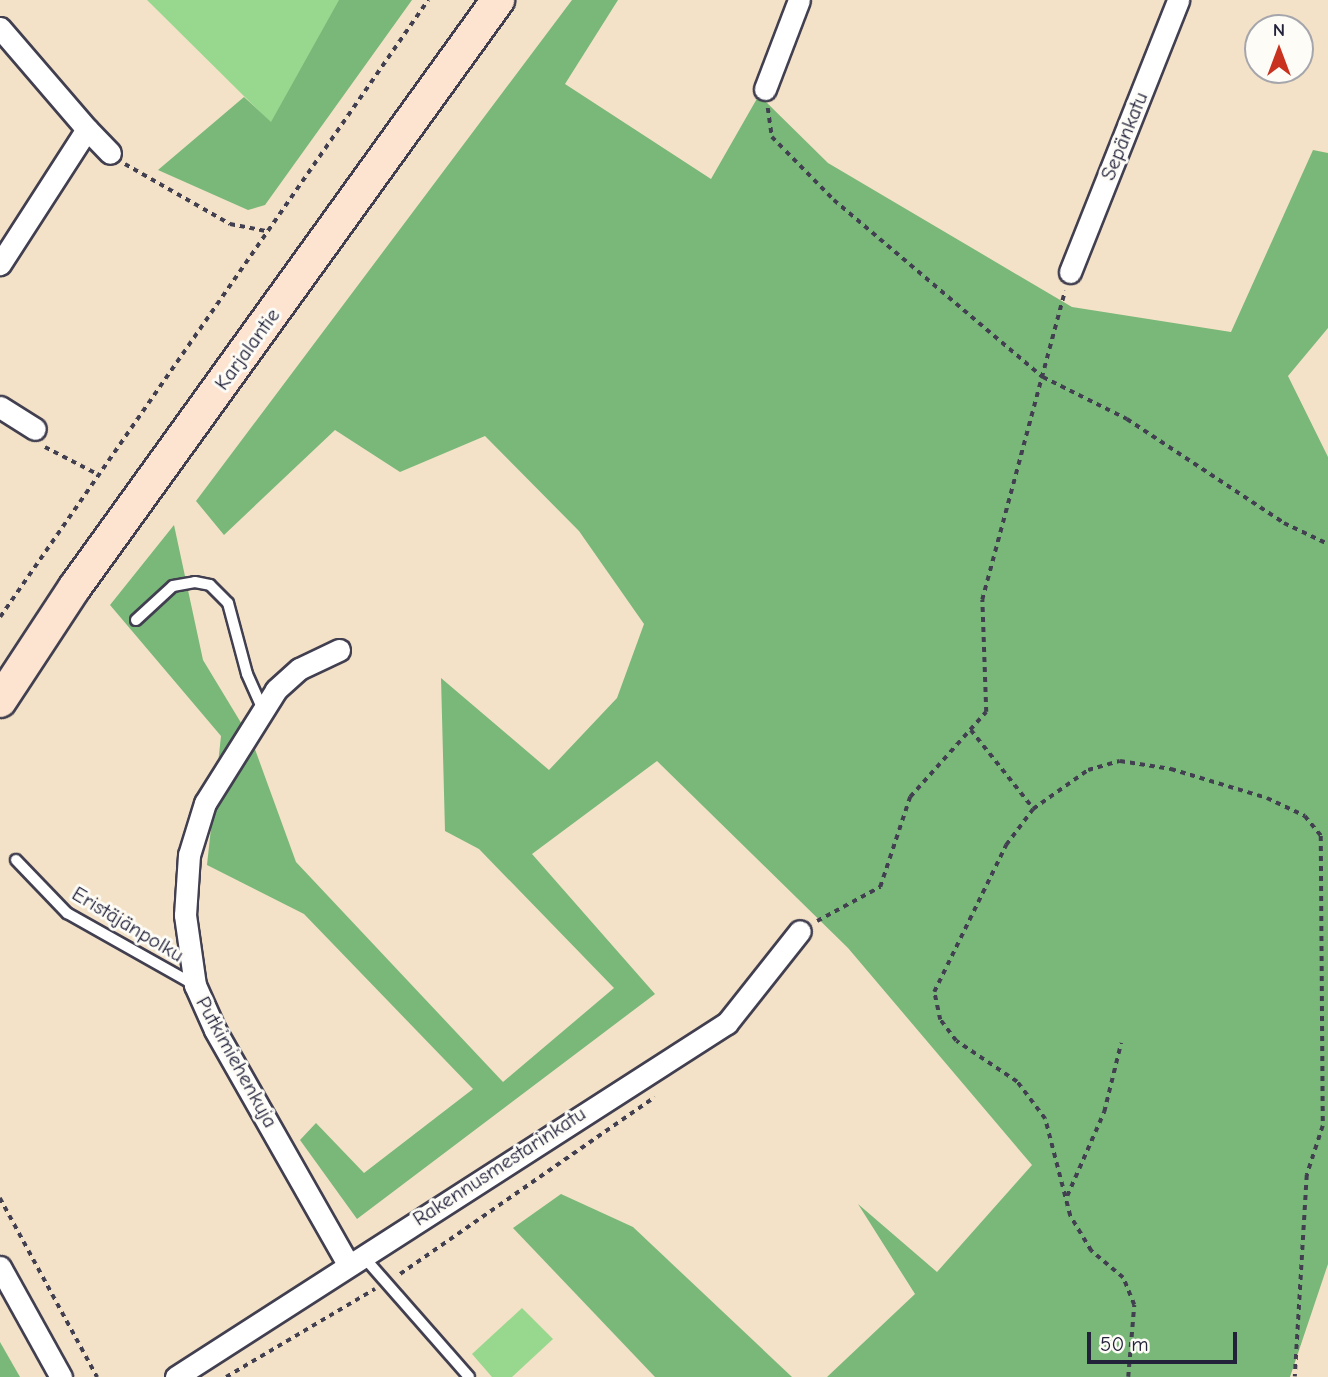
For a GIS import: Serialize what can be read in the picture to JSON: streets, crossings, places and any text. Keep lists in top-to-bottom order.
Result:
{
  "streets": {
    "main road": ["Karjalantie"],
    "street": ["Sepänkatu", "Putkimiehenkuja", "Rakennusmestarinkatu"],
    "lane": ["Eristäjänpolku"]
  },
  "crossings": [
    ["Eristäjänpolku", "Putkimiehenkuja"],
    ["Putkimiehenkuja", "Rakennusmestarinkatu"]
  ],
  "scale_bar": "50 m",
  "north": "top"
}
